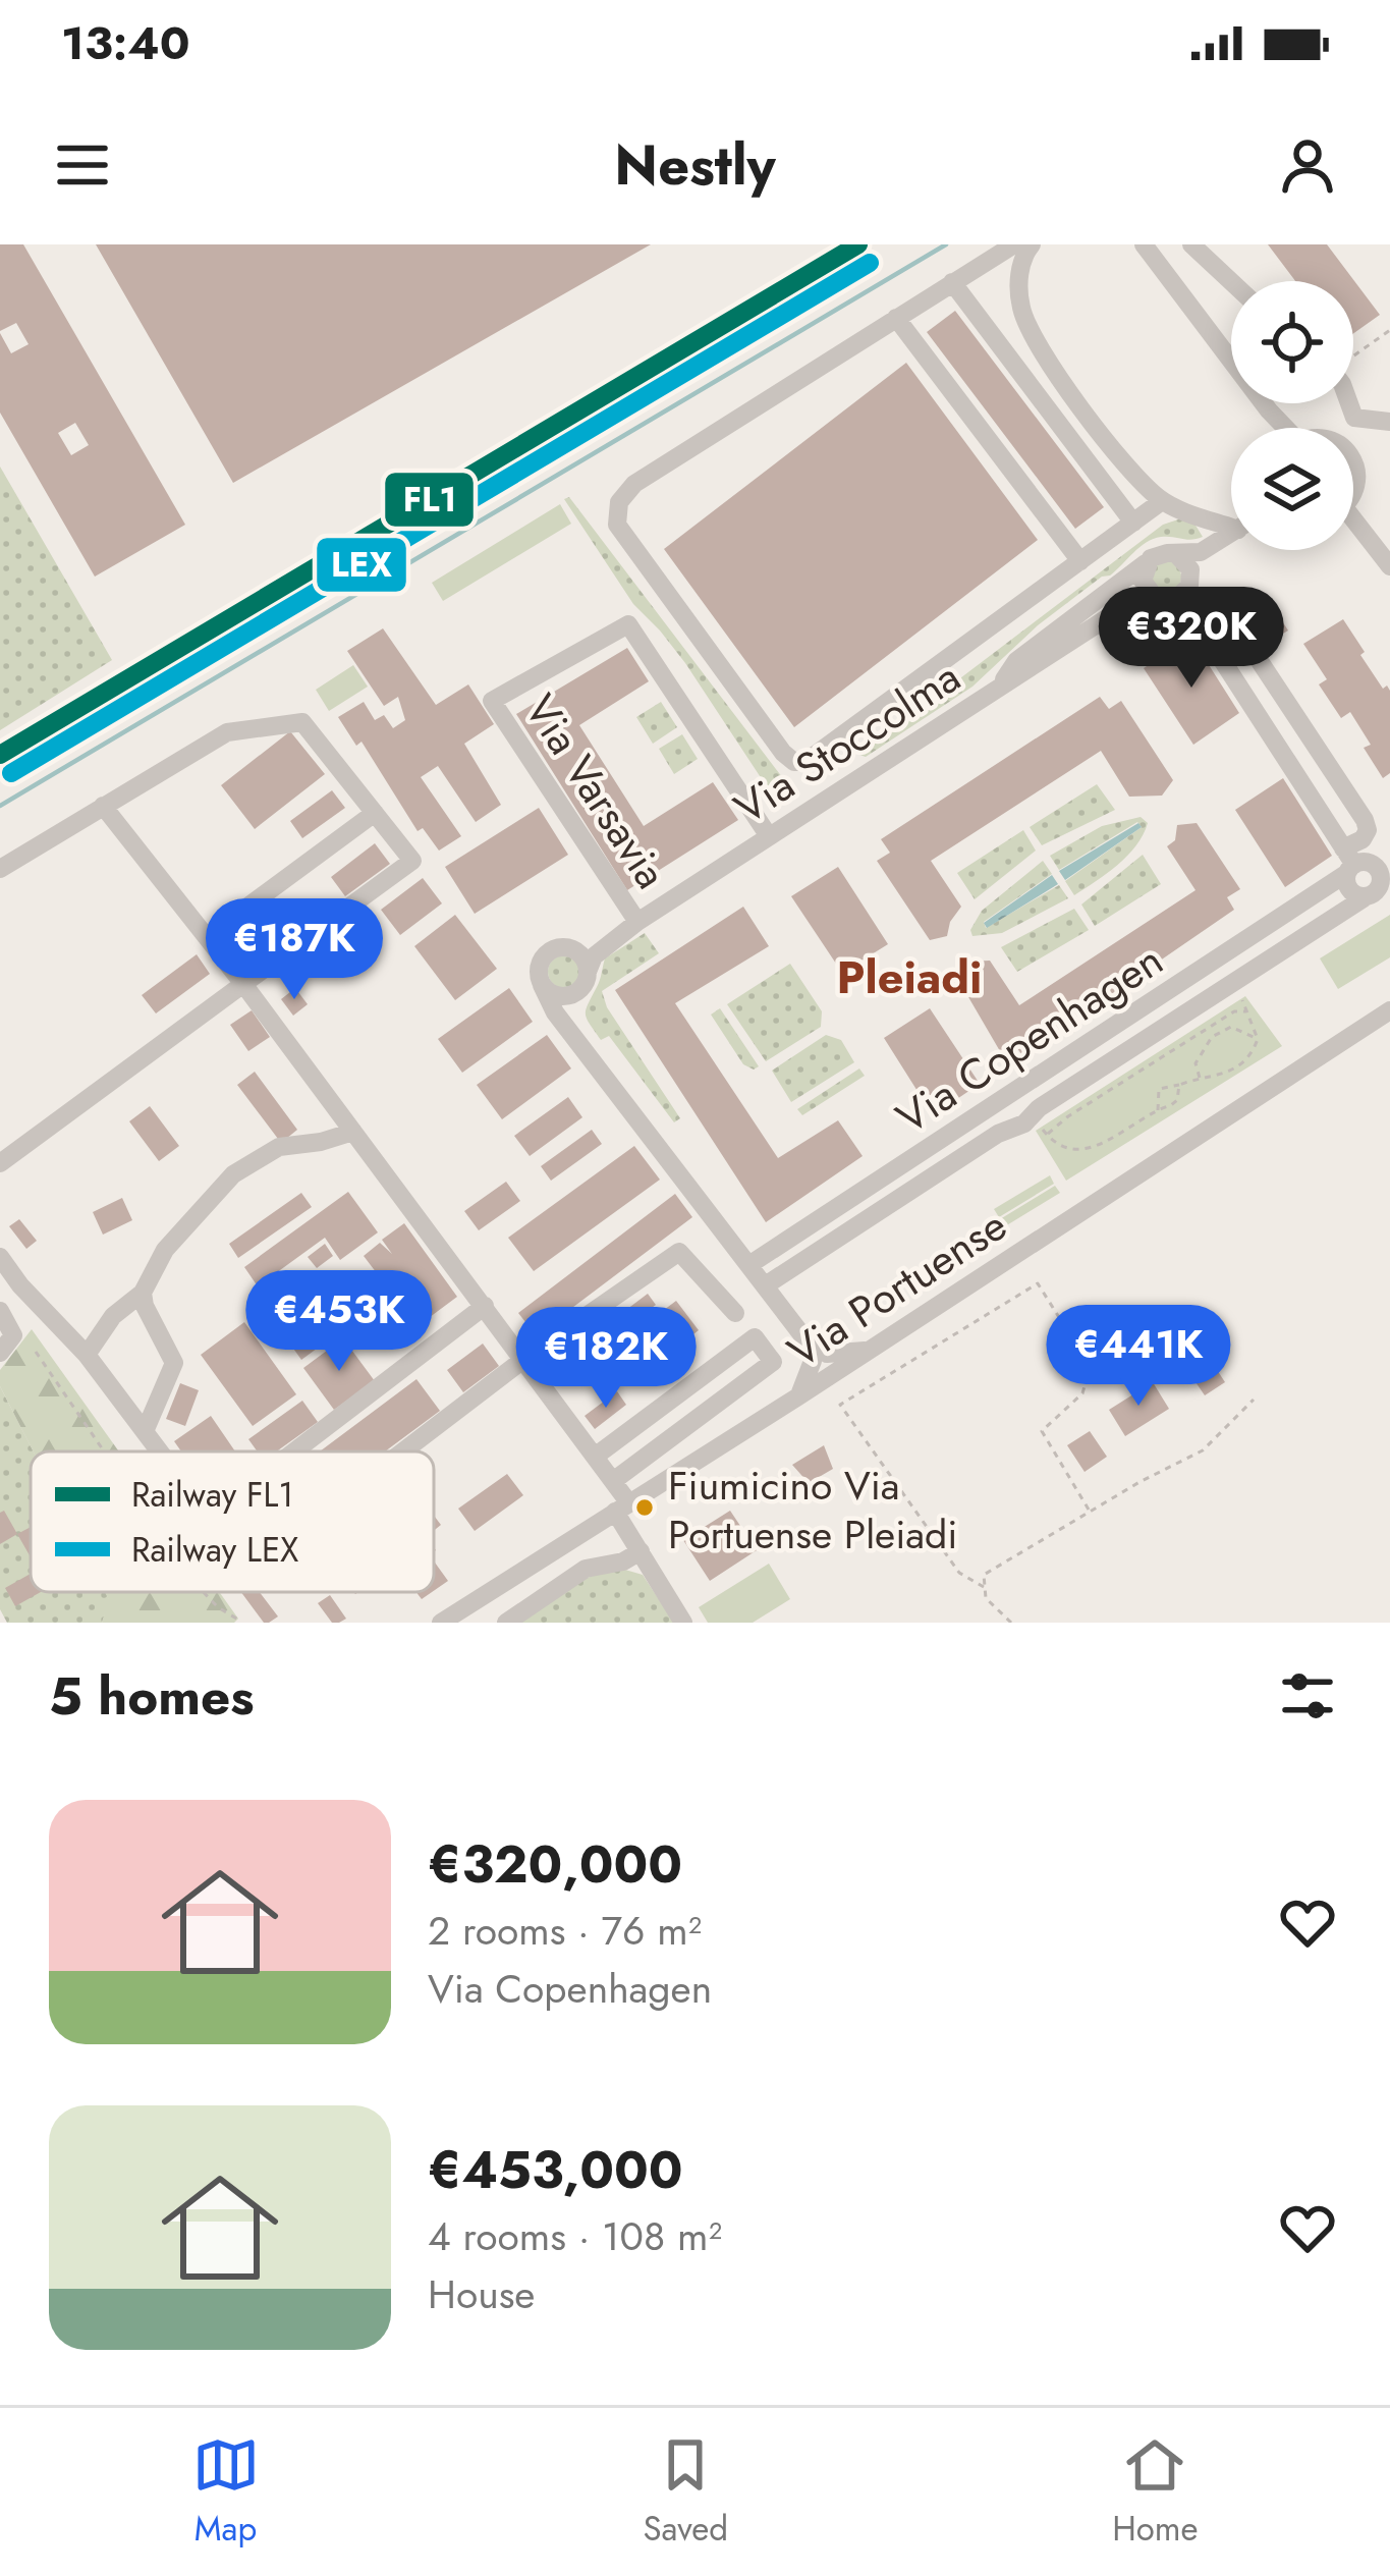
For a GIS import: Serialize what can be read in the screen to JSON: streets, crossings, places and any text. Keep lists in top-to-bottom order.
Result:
{
  "streets": {
    "street": [
      "Via Stoccolma",
      "Via Varsavia",
      "Via Copenhagen",
      "Via Portuense"
    ]
  },
  "crossings": [
    ["Via Stoccolma", "Via Varsavia"]
  ],
  "districts": ["Pleiadi"],
  "places": ["Fiumicino Via Portuense Pleiadi"],
  "lines": ["rail line FL1", "rail line LEX"],
  "legend": ["Railway FL1", "Railway LEX"],
  "page": {
    "status": "13:40",
    "header": "Nestly",
    "price": [
      "€320K",
      "€187K",
      "€453K",
      "€441K",
      "€182K"
    ],
    "heading": "5 homes",
    "list": [
      {
        "name": "€320,000",
        "note": "2 rooms · 76 m² · Via Copenhagen"
      },
      {
        "name": "€453,000",
        "note": "4 rooms · 108 m² · House"
      }
    ],
    "tabs": ["Map", "Saved", "Home"]
  }
}
